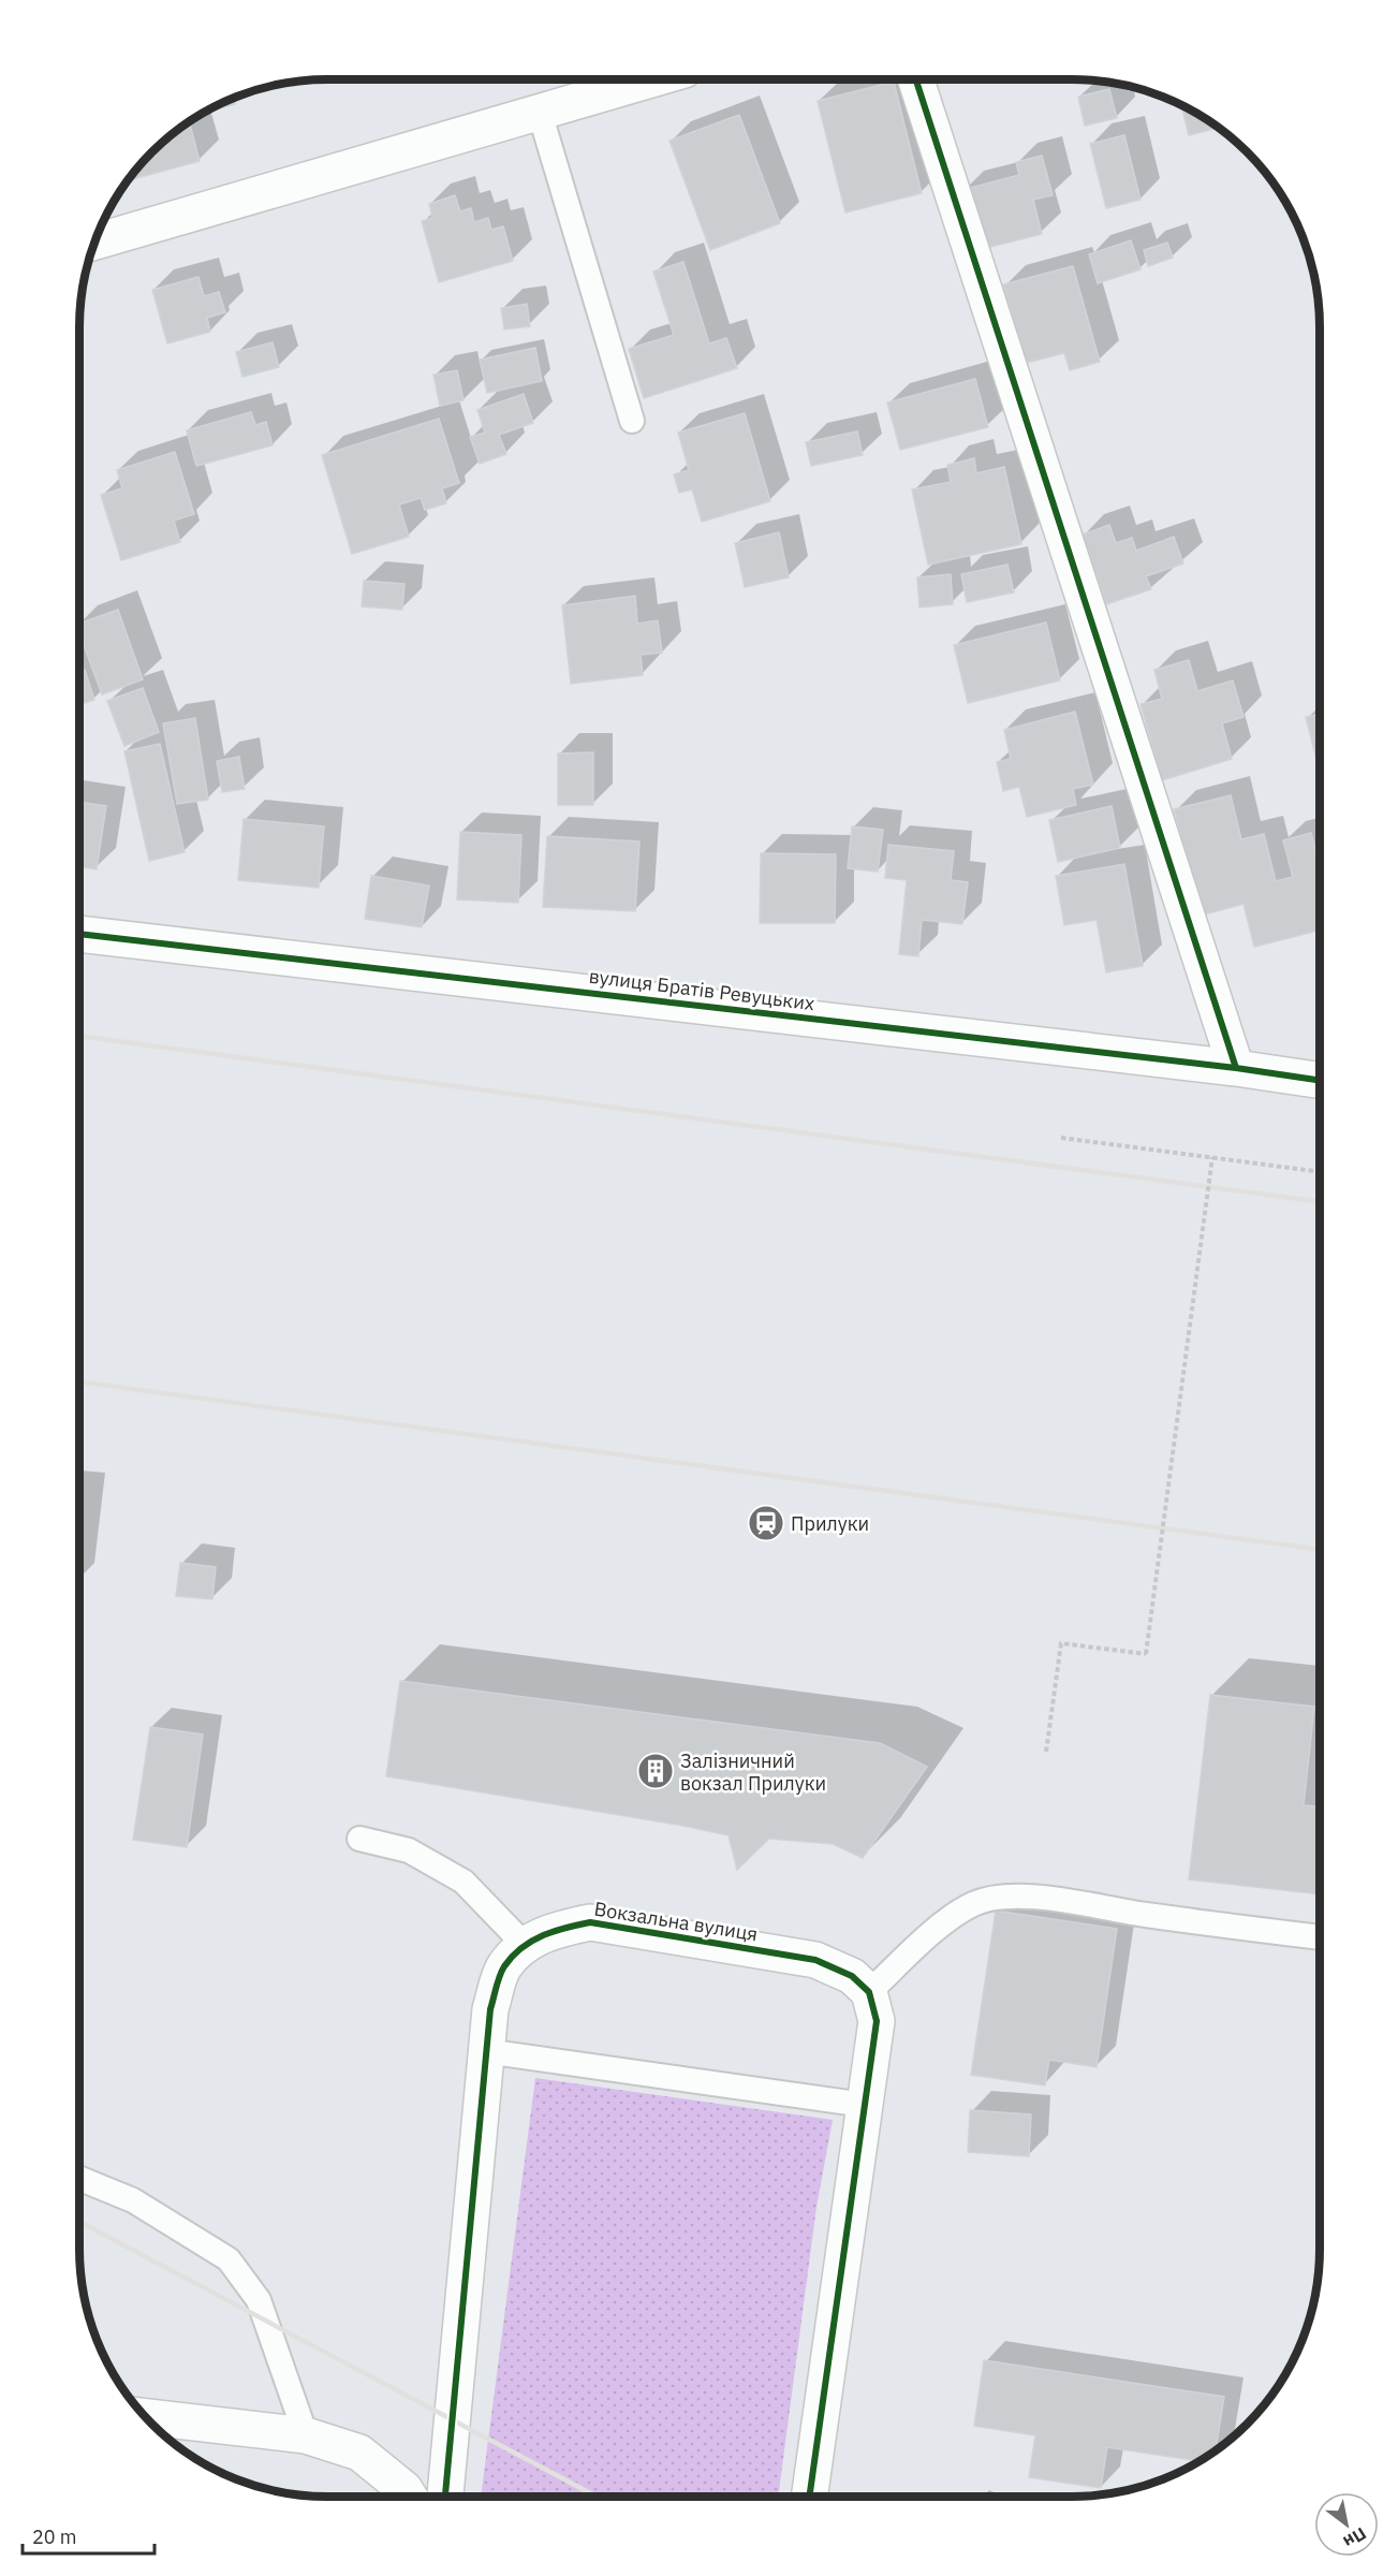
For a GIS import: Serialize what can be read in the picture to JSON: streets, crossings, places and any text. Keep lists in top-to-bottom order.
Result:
{
  "streets": {
    "street": ["вулиця Братів Ревуцьких", "Вокзальна вулиця"]
  },
  "places": {
    "station": ["Прилуки"],
    "building": ["Залізничний вокзал Прилуки"]
  },
  "scale_bar": "20 m",
  "north": "bottom right"
}
